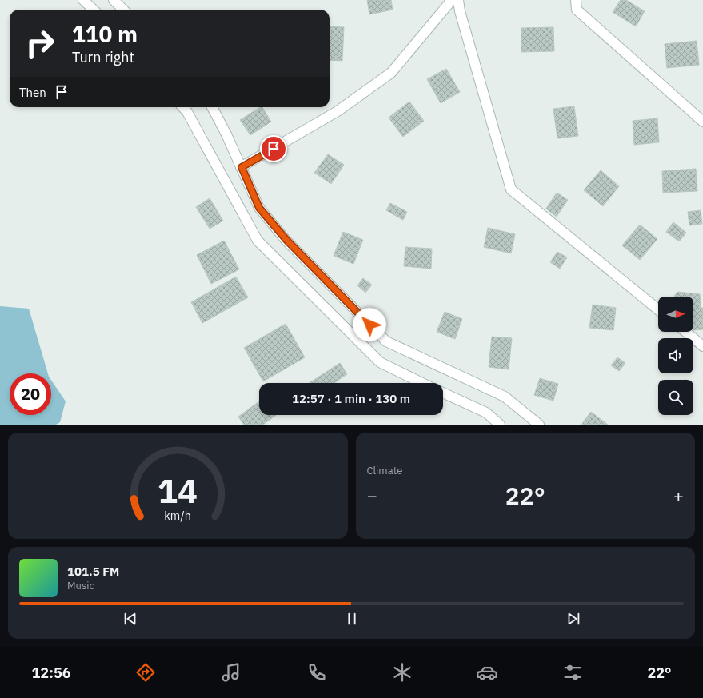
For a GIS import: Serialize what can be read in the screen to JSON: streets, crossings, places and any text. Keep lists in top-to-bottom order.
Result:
{
  "north": "right",
  "page": {
    "turn": ["110 m", "Turn right"],
    "then": "Then",
    "limit": "20",
    "trip": "12:57 · 1 min · 130 m",
    "tile": "Climate",
    "heat": ["−", "22°", "+"],
    "song": ["101.5 FM", "Music"],
    "tabs": ["12:56", "22°"],
    "gauge": ["14", "km/h"]
  }
}
